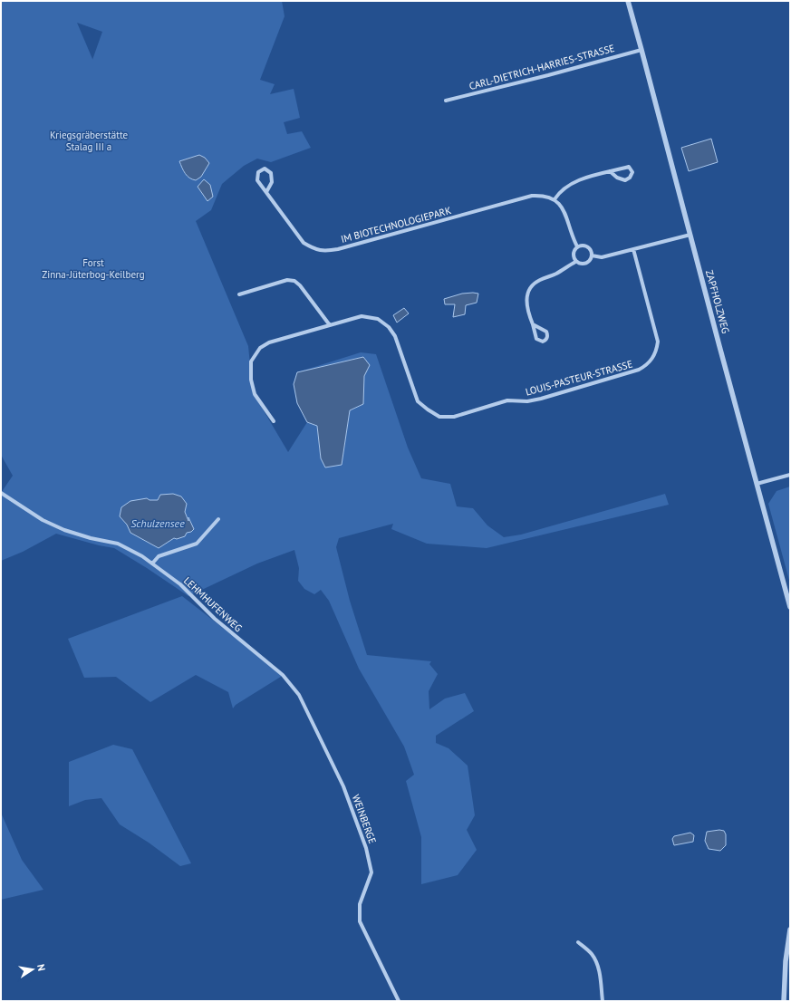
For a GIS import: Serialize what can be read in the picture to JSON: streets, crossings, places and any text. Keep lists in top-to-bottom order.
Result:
{
  "streets": {
    "street": [
      "CARL-DIETRICH-HARRIES-STRASSE",
      "IM BIOTECHNOLOGIEPARK",
      "ZAPFHOLZWEG",
      "LOUIS-PASTEUR-STRASSE",
      "LEHMHUFENWEG",
      "WEINBERGE"
    ]
  },
  "crossings": [
    ["CARL-DIETRICH-HARRIES-STRASSE", "ZAPFHOLZWEG"],
    ["LEHMHUFENWEG", "WEINBERGE"]
  ],
  "water": ["Schulzensee"],
  "parks": ["Kriegsgräberstätte Stalag III a", "Forst Zinna-Jüterbog-Keilberg"],
  "north": "right"
}
